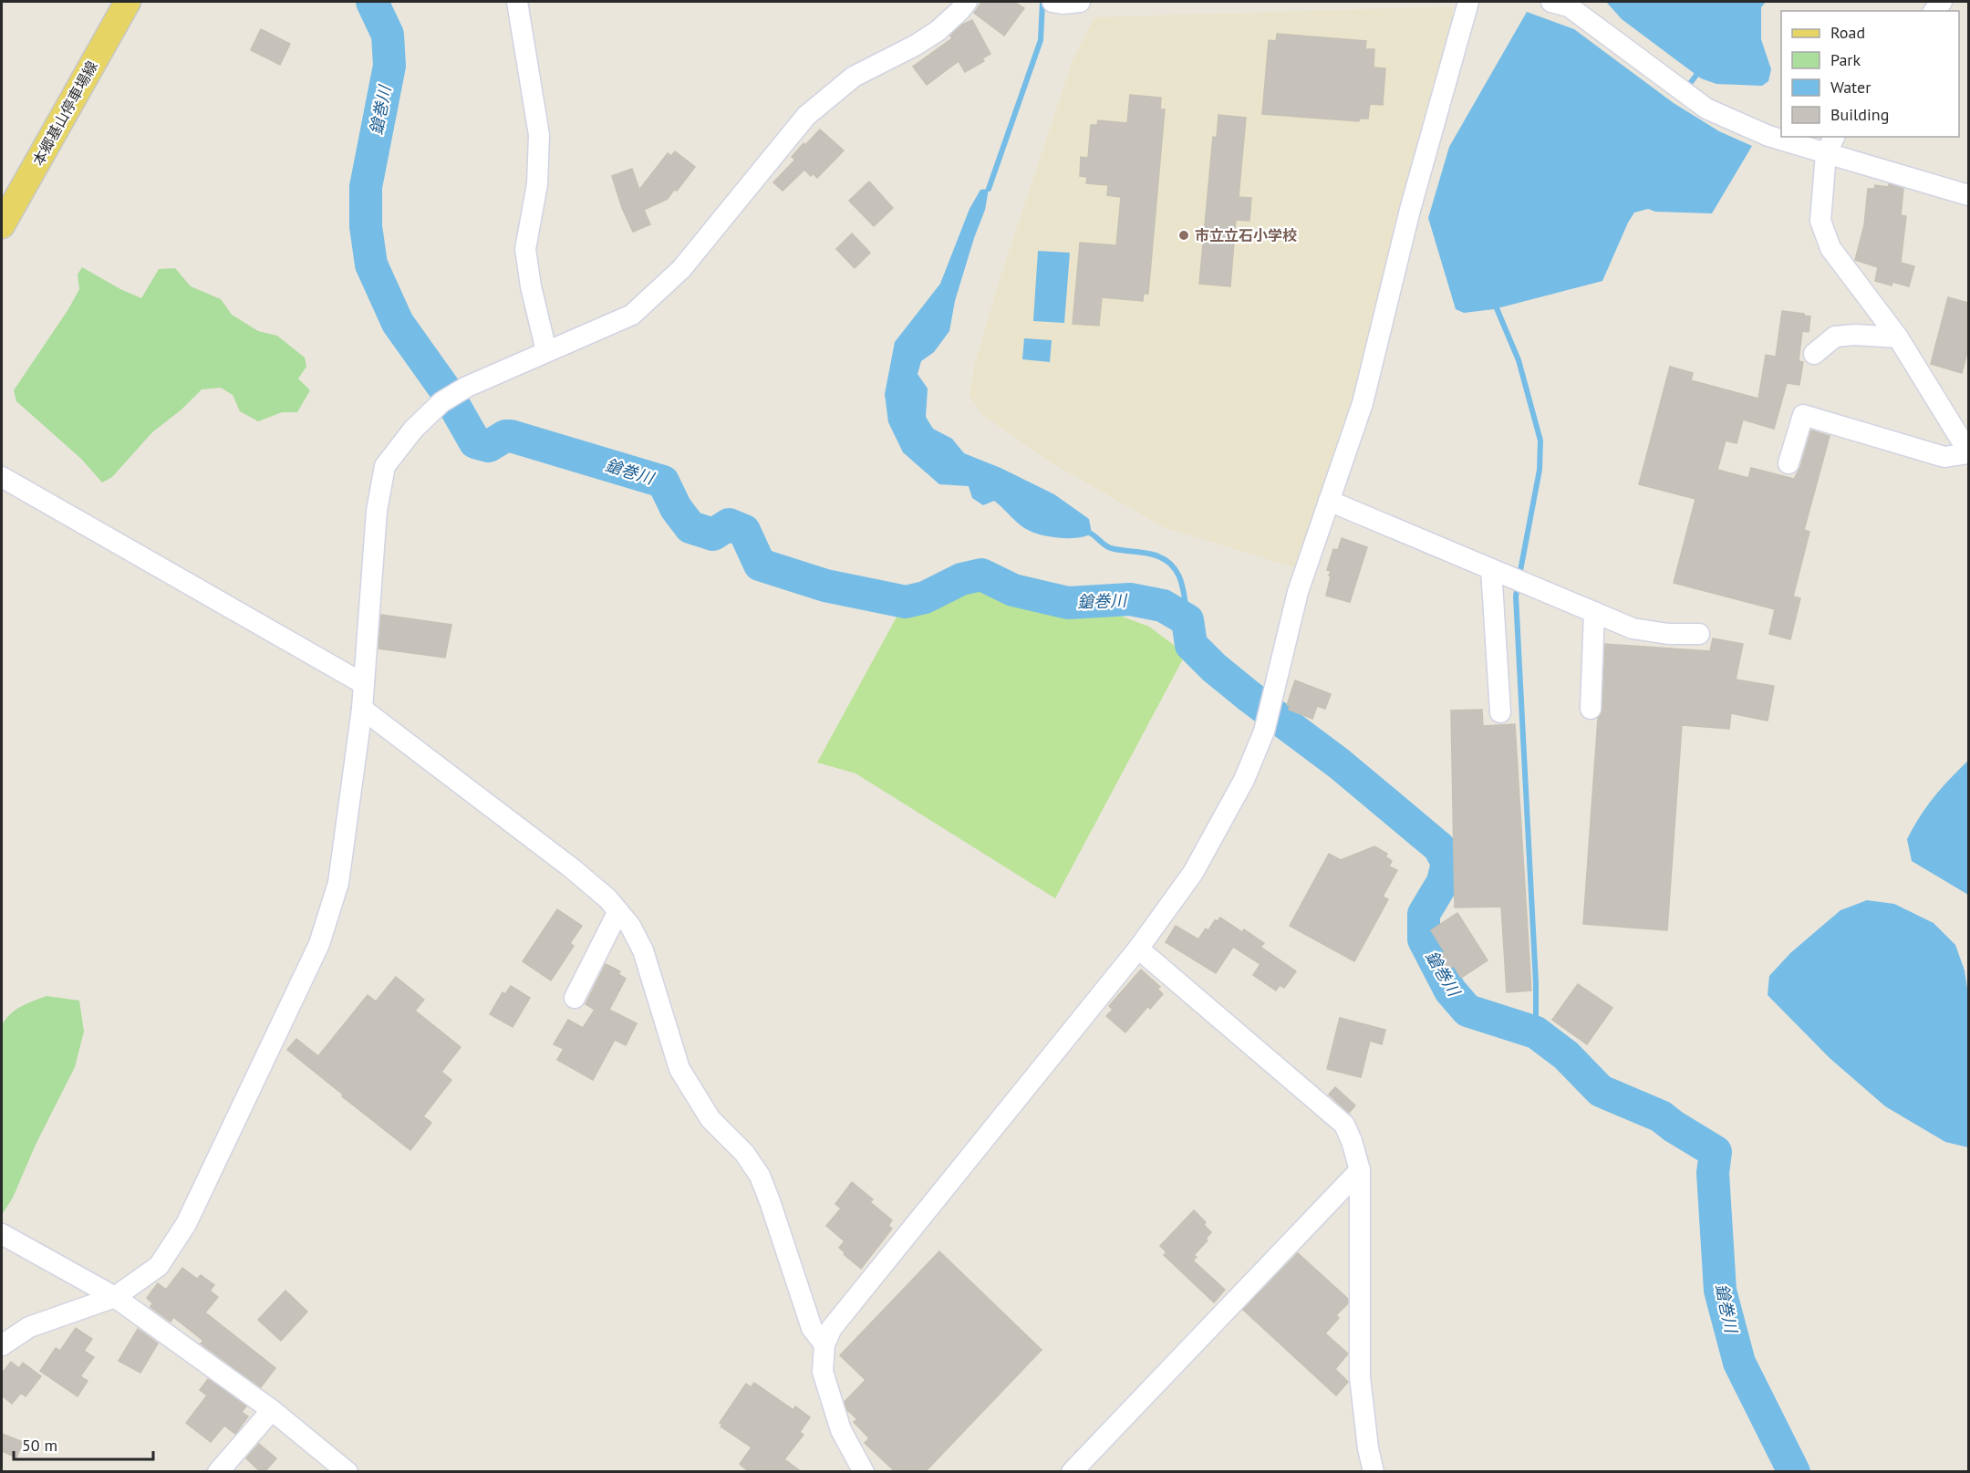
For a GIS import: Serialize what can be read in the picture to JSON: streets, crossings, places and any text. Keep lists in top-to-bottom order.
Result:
{
  "streets": {
    "main road": ["本郷基山停車場線"]
  },
  "water": ["鎗巻川"],
  "places": ["市立立石小学校"],
  "legend": [
    "Road",
    "Park",
    "Water",
    "Building"
  ],
  "scale_bar": "50 m"
}
